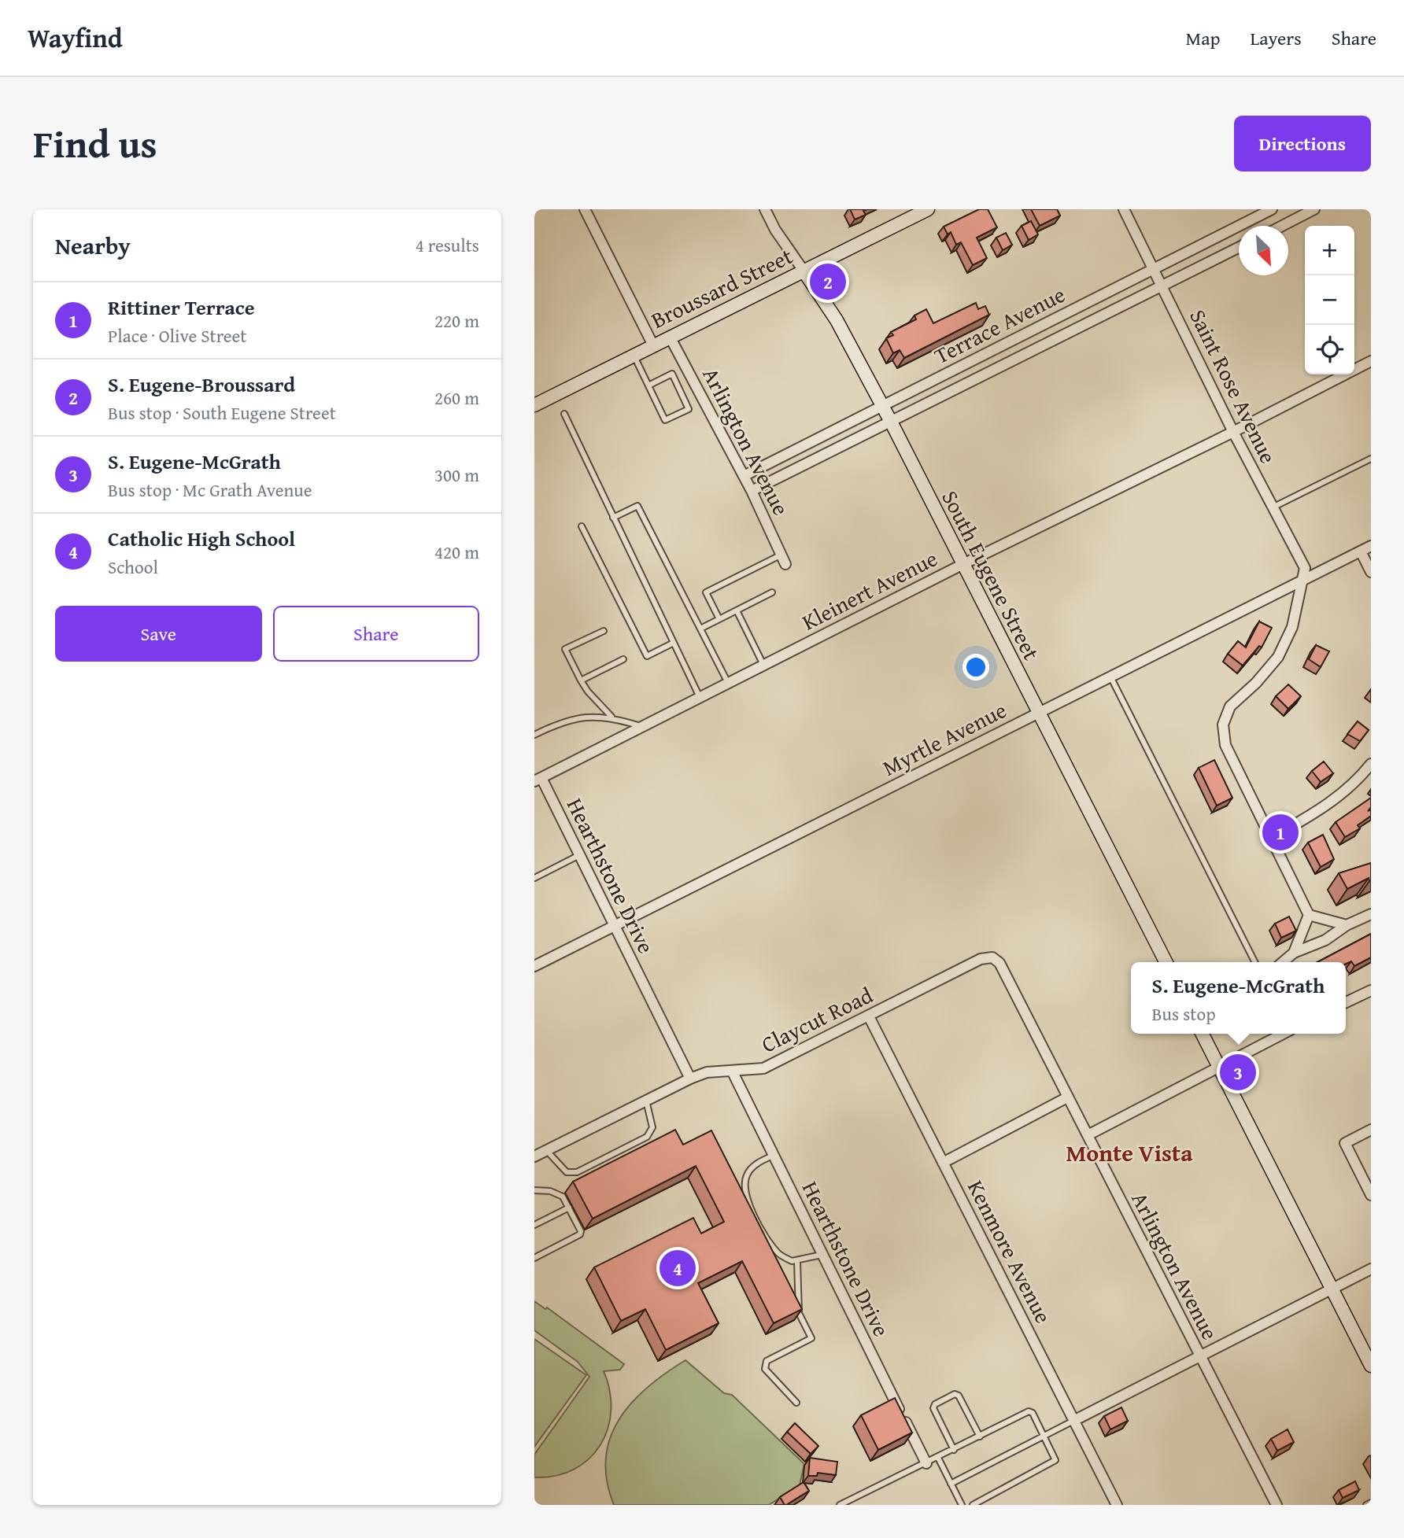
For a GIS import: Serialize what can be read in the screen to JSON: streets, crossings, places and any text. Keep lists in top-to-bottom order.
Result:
{
  "streets": {
    "street": [
      "Broussard Street",
      "Terrace Avenue",
      "Saint Rose Avenue",
      "Arlington Avenue",
      "South Eugene Street",
      "Kleinert Avenue",
      "Myrtle Avenue",
      "Hearthstone Drive",
      "Claycut Road",
      "Kenmore Avenue"
    ]
  },
  "crossings": [
    ["Broussard Street", "Arlington Avenue"],
    ["Broussard Street", "South Eugene Street"],
    ["Terrace Avenue", "Saint Rose Avenue"],
    ["Terrace Avenue", "Arlington Avenue"],
    ["Terrace Avenue", "South Eugene Street"],
    ["Saint Rose Avenue", "Kleinert Avenue"],
    ["Saint Rose Avenue", "Myrtle Avenue"],
    ["Arlington Avenue", "Claycut Road"],
    ["South Eugene Street", "Kleinert Avenue"],
    ["South Eugene Street", "Myrtle Avenue"],
    ["Kleinert Avenue", "Hearthstone Drive"],
    ["Myrtle Avenue", "Hearthstone Drive"],
    ["Hearthstone Drive", "Claycut Road"],
    ["Claycut Road", "Kenmore Avenue"]
  ],
  "districts": ["Monte Vista"],
  "north": "bottom right",
  "page": {
    "header": "Wayfind",
    "nav": ["Map", "Layers", "Share"],
    "title": "Find us",
    "buttons": [
      "Directions",
      ["Save", "Share"]
    ],
    "heading": ["Nearby", "4 results"],
    "map_buttons": ["+", "−"],
    "pins": [
      "2",
      "1",
      "3",
      "4"
    ],
    "list": [
      {
        "mark": "1",
        "name": "Rittiner Terrace",
        "note": "Place · Olive Street",
        "value": "220 m"
      },
      {
        "mark": "2",
        "name": "S. Eugene-Broussard",
        "note": "Bus stop · South Eugene Street",
        "value": "260 m"
      },
      {
        "mark": "3",
        "name": "S. Eugene-McGrath",
        "note": "Bus stop · Mc Grath Avenue",
        "value": "300 m"
      },
      {
        "mark": "4",
        "name": "Catholic High School",
        "note": "School",
        "value": "420 m"
      }
    ],
    "popup": ["S. Eugene-McGrath", "Bus stop"]
  }
}
